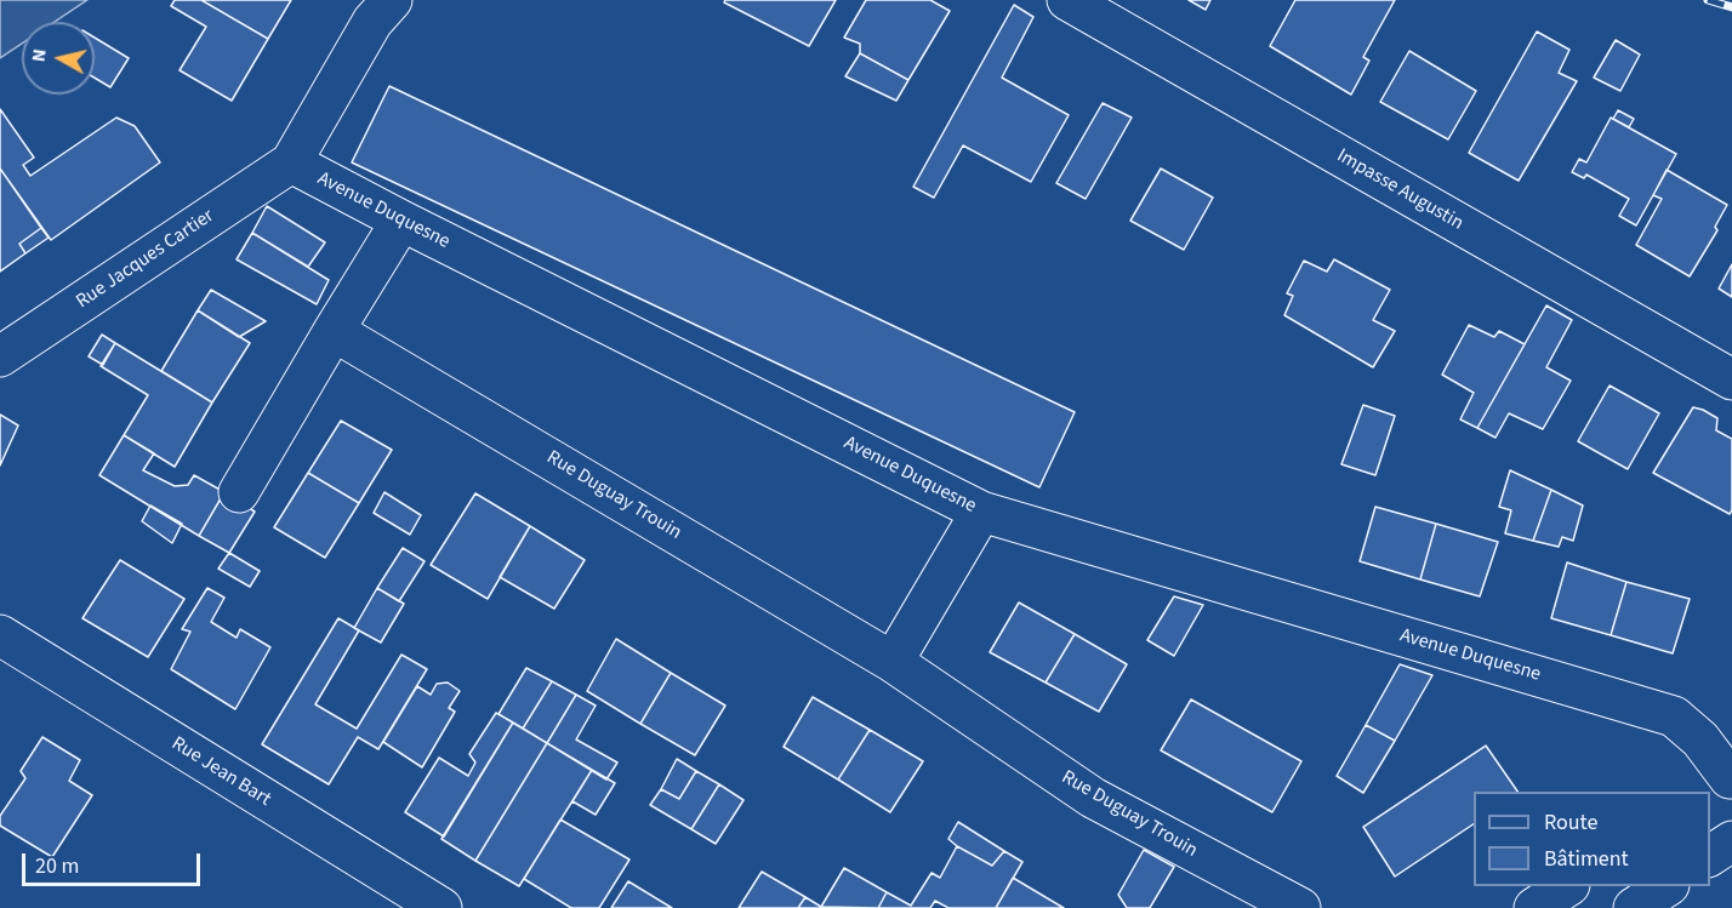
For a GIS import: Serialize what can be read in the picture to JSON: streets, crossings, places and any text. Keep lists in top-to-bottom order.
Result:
{
  "streets": {
    "street": [
      "Impasse Augustin",
      "Avenue Duquesne",
      "Rue Jacques Cartier",
      "Rue Duguay Trouin",
      "Rue Jean Bart"
    ]
  },
  "crossings": [
    ["Avenue Duquesne", "Rue Jacques Cartier"]
  ],
  "legend": ["Route", "Bâtiment"],
  "scale_bar": "20 m",
  "north": "left"
}
